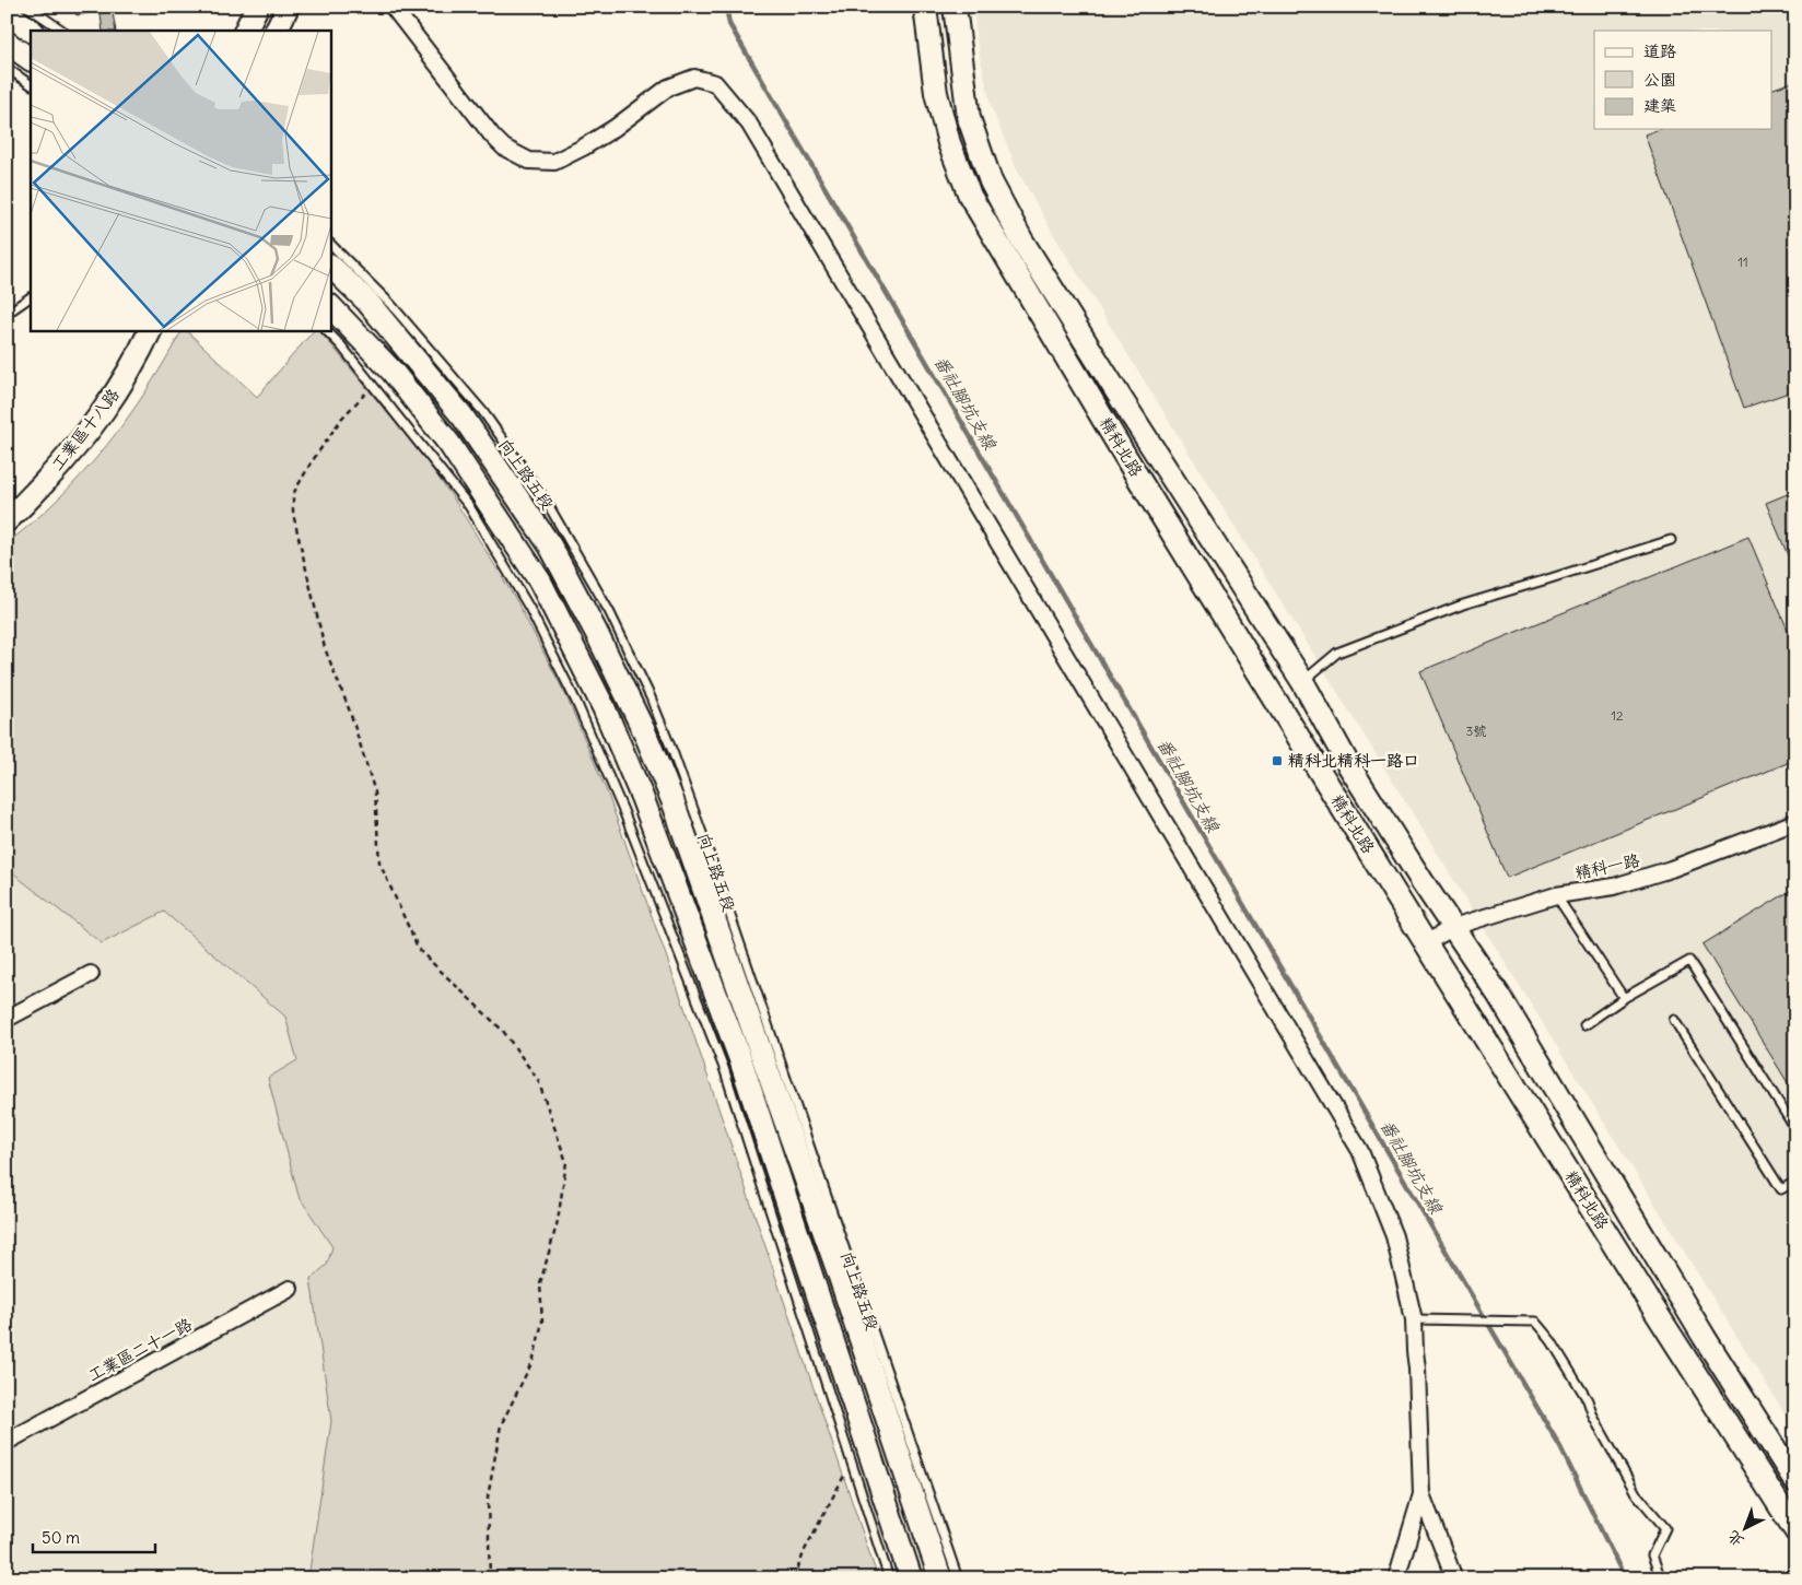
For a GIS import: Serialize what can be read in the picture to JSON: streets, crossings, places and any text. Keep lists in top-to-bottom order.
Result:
{
  "streets": {
    "street": [
      "工業區十八路",
      "精科北路",
      "向上路五段",
      "精科一路",
      "工業區二十一路"
    ]
  },
  "crossings": [
    ["精科北路", "精科一路"]
  ],
  "water": ["番社腳坑支線"],
  "places": {
    "transit": ["精科北精科一路口"]
  },
  "house_numbers": ["11", "12", "3號"],
  "legend": ["道路", "公園", "建築"],
  "scale_bar": "50 m",
  "north": "bottom left"
}
